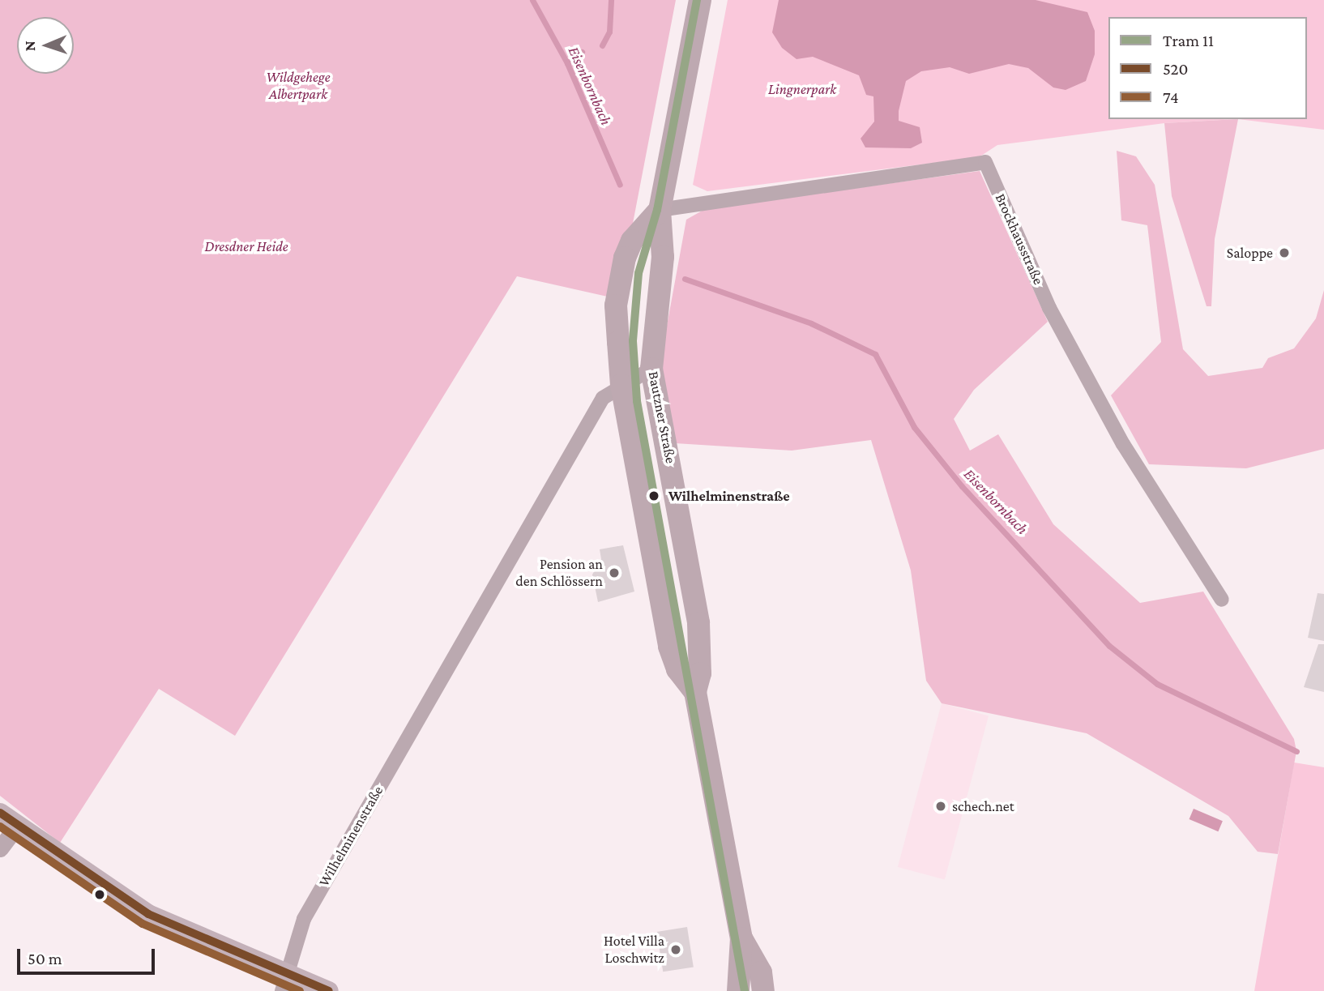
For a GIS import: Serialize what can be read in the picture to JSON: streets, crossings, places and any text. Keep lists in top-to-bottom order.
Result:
{
  "streets": {
    "main road": ["Bautzner Straße"],
    "street": ["Brockhausstraße", "Wilhelminenstraße"]
  },
  "crossings": [
    ["Brockhausstraße", "Bautzner Straße"],
    ["Bautzner Straße", "Wilhelminenstraße"]
  ],
  "water": ["Eisenbornbach"],
  "parks": ["Wildgehege Albertpark", "Lingnerpark", "Dresdner Heide"],
  "places": [
    "Saloppe",
    "Wilhelminenstraße",
    "Pension an den Schlössern",
    "schech.net",
    "Hotel Villa Loschwitz"
  ],
  "lines": ["tram line 11", "transit line 520", "transit line 74"],
  "legend": ["Tram 11", "520", "74"],
  "scale_bar": "50 m",
  "north": "left"
}
